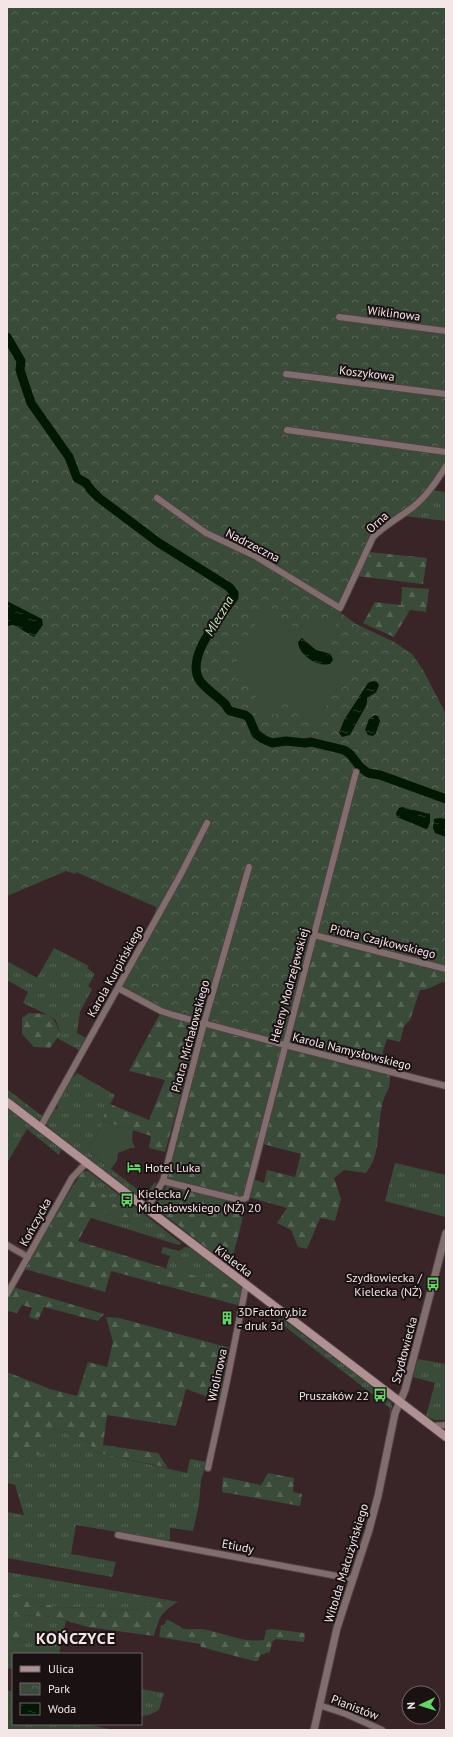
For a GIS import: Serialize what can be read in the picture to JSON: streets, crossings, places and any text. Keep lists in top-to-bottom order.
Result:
{
  "streets": {
    "main road": ["Kielecka"],
    "street": [
      "Wiklinowa",
      "Koszykowa",
      "Orna",
      "Nadrzeczna",
      "Piotra Czajkowskiego",
      "Karola Kurpińskiego",
      "Heleny Modrzejewskiej",
      "Piotra Michałowskiego",
      "Karola Namysłowskiego",
      "Kończycka",
      "Szydłowiecka",
      "Wiolinowa",
      "Etiudy",
      "Witolda Małcużyńskiego",
      "Pianistów"
    ]
  },
  "crossings": [
    ["Orna", "Nadrzeczna"],
    ["Piotra Czajkowskiego", "Heleny Modrzejewskiej"],
    ["Karola Kurpińskiego", "Karola Namysłowskiego"],
    ["Karola Kurpińskiego", "Kielecka"],
    ["Heleny Modrzejewskiej", "Piotra Michałowskiego"],
    ["Heleny Modrzejewskiej", "Karola Namysłowskiego"],
    ["Piotra Michałowskiego", "Karola Namysłowskiego"],
    ["Piotra Michałowskiego", "Kielecka"],
    ["Kończycka", "Kielecka"],
    ["Kielecka", "Szydłowiecka"],
    ["Kielecka", "Wiolinowa"],
    ["Kielecka", "Witolda Małcużyńskiego"],
    ["Szydłowiecka", "Witolda Małcużyńskiego"],
    ["Etiudy", "Witolda Małcużyńskiego"],
    ["Witolda Małcużyńskiego", "Pianistów"]
  ],
  "districts": ["KOŃCZYCE"],
  "water": ["Mleczna"],
  "places": {
    "hotel": ["Hotel Luka"],
    "bus stop": ["Kielecka / Michałowskiego (NŻ) 20", "Szydłowiecka / Kielecka (NŻ)", "Pruszaków 22"],
    "building": ["3DFactory.biz - druk 3d"]
  },
  "legend": ["Ulica", "Park", "Woda"],
  "north": "left"
}
